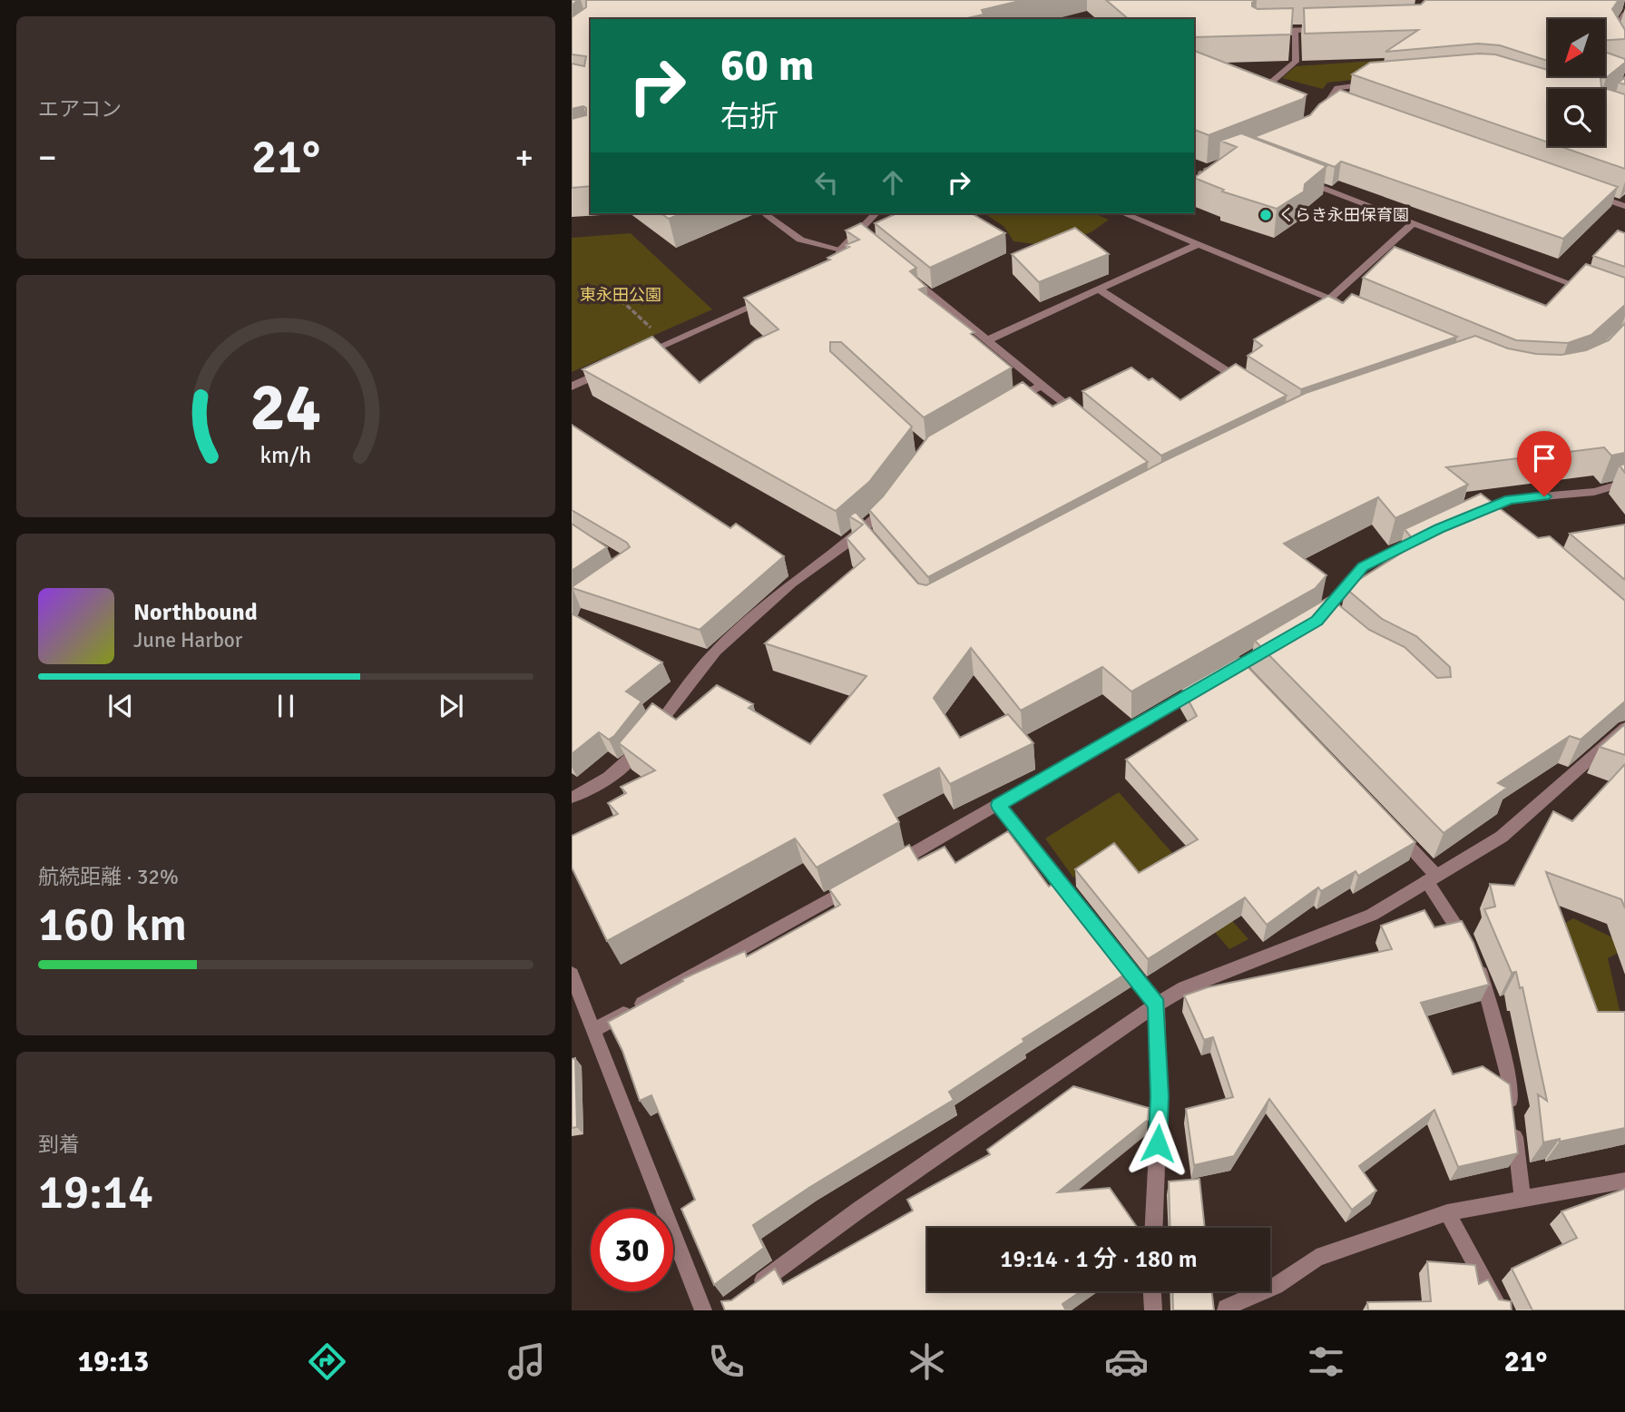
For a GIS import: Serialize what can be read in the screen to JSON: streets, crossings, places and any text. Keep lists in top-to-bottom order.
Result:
{
  "parks": ["東永田公園"],
  "places": ["くらき永田保育園"],
  "north": "bottom left",
  "page": {
    "tile": [
      "エアコン",
      ["航続距離 · 32%", "160 km"],
      ["到着", "19:14"]
    ],
    "turn": ["60 m", "右折"],
    "heat": ["−", "21°", "+"],
    "song": ["Northbound", "June Harbor"],
    "limit": "30",
    "trip": "19:14 · 1 分 · 180 m",
    "tabs": ["19:13", "21°"],
    "gauge": ["24", "km/h"]
  }
}
